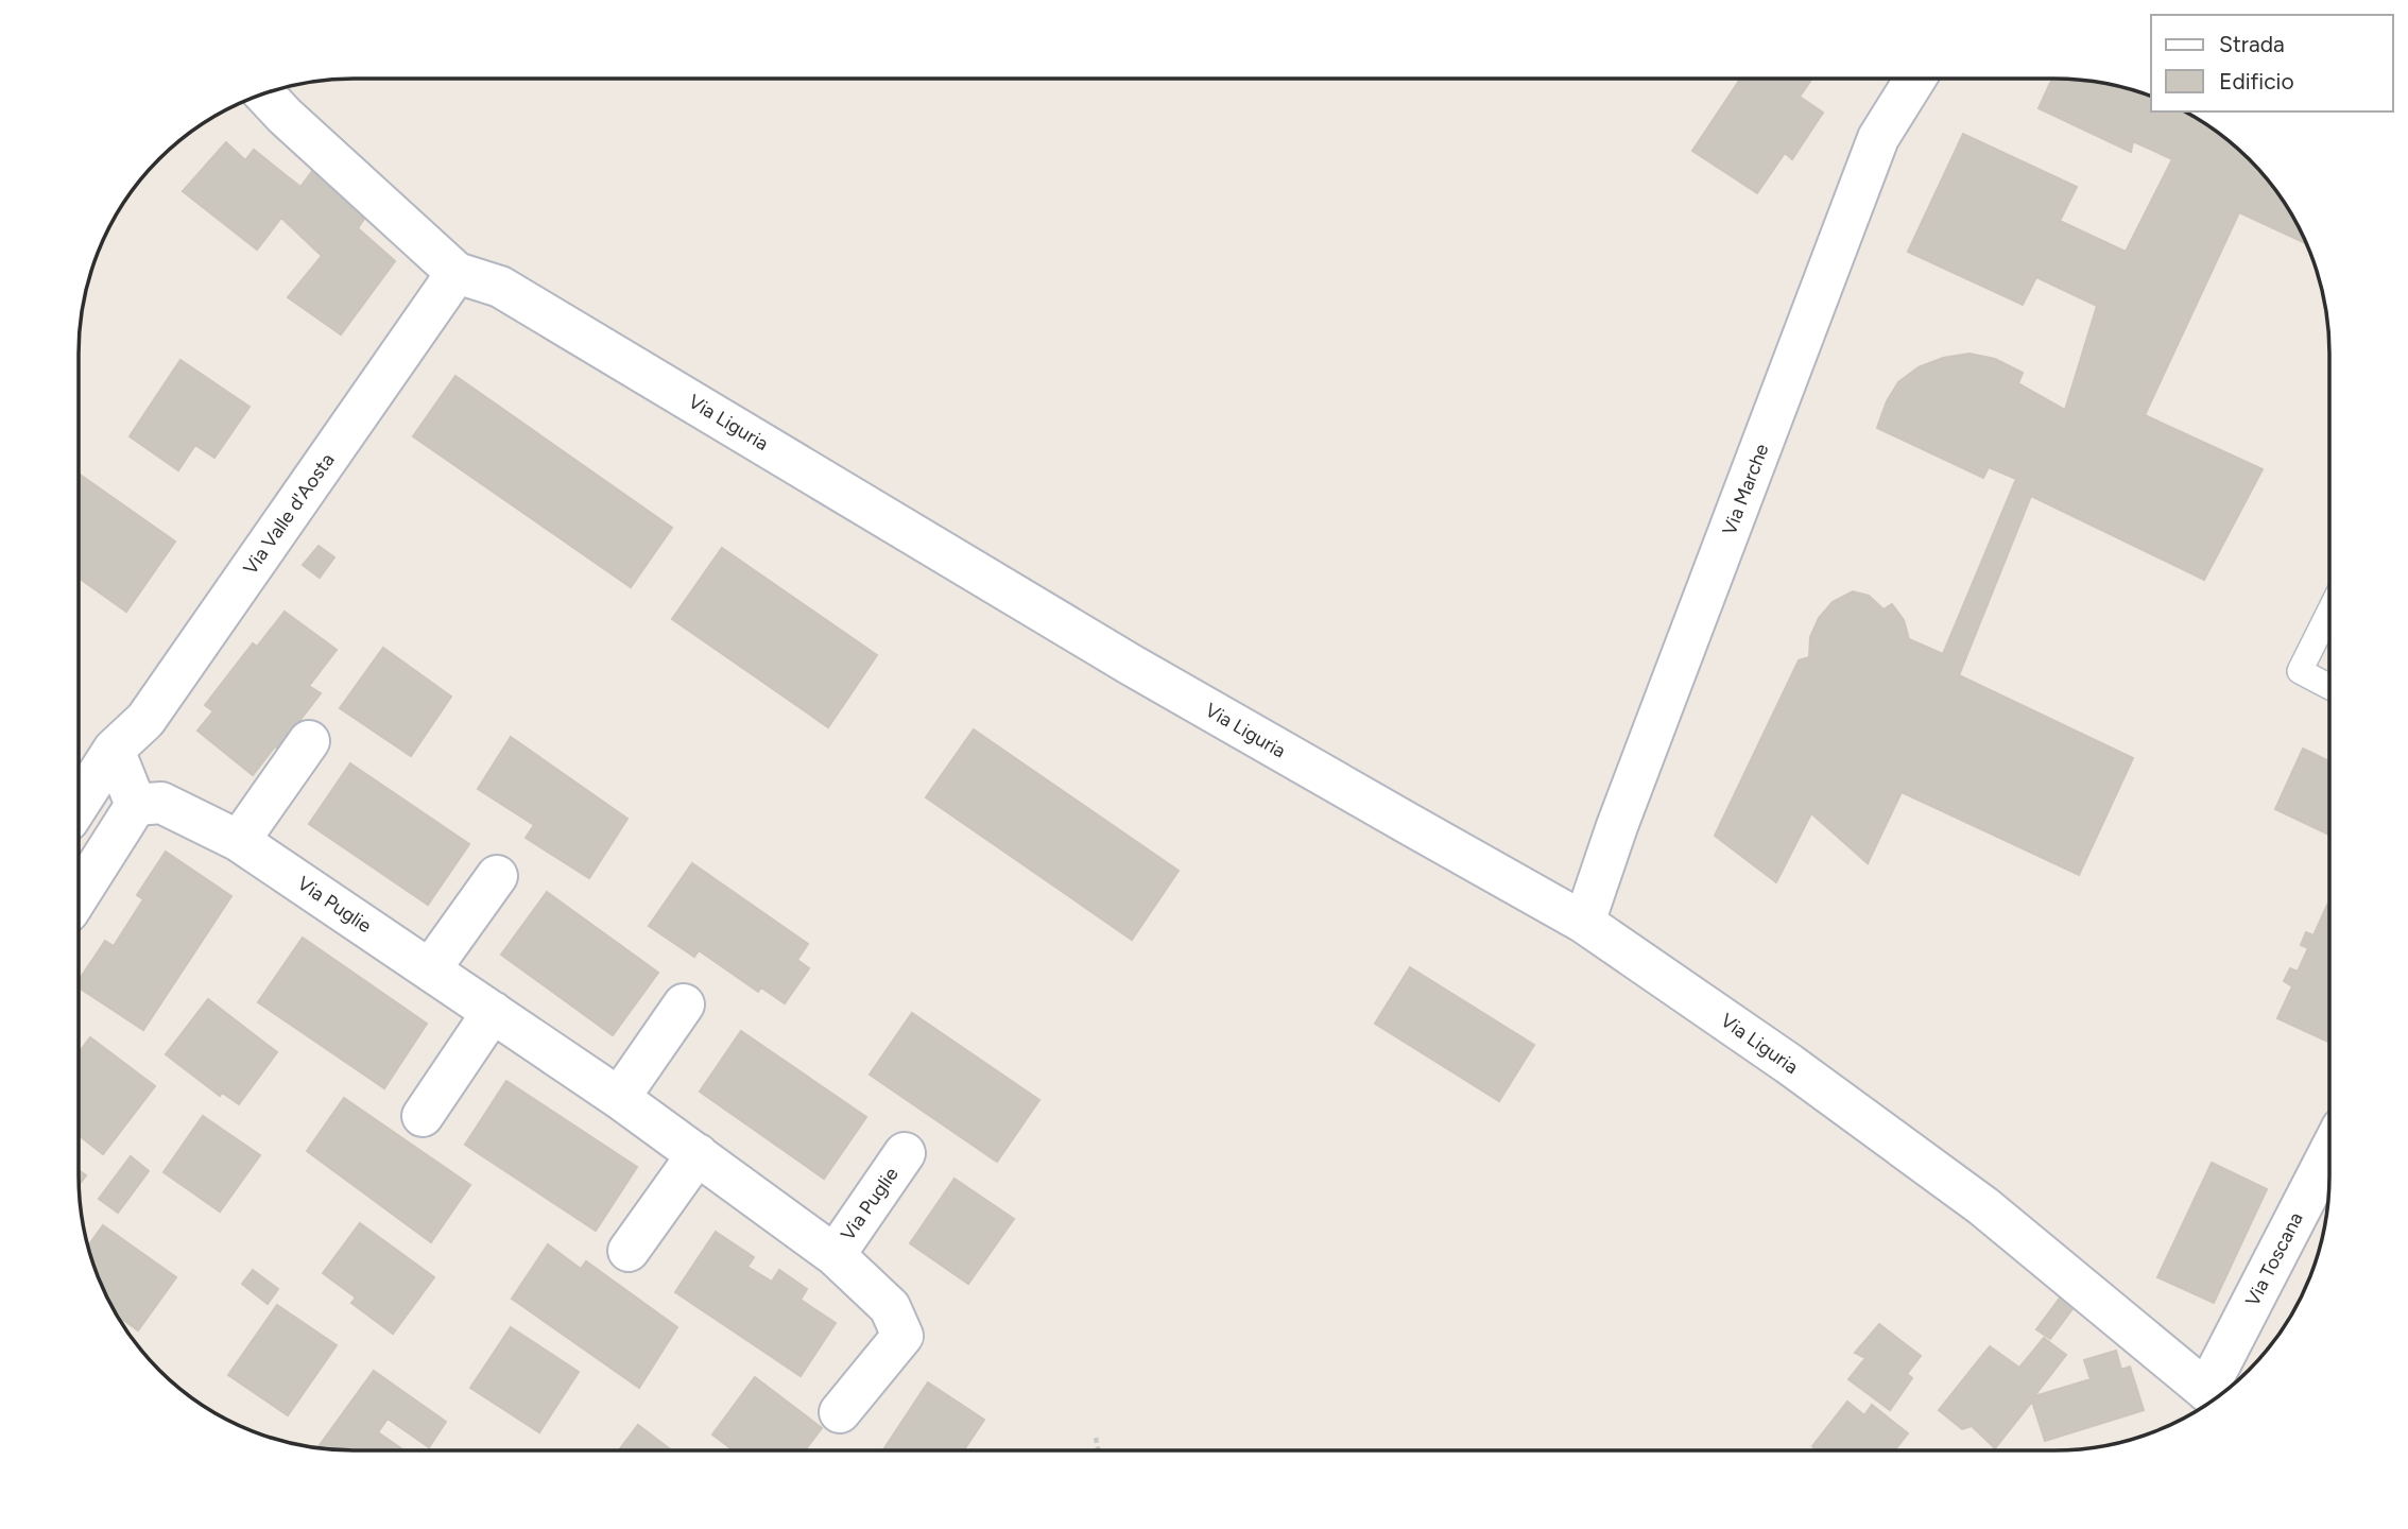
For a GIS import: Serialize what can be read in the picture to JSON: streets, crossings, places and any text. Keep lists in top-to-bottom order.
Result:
{
  "streets": {
    "street": [
      "Via Liguria",
      "Via Marche",
      "Via Valle d'Aosta",
      "Via Puglie",
      "Via Toscana"
    ]
  },
  "crossings": [
    ["Via Liguria", "Via Marche"],
    ["Via Liguria", "Via Valle d'Aosta"],
    ["Via Liguria", "Via Toscana"]
  ],
  "legend": ["Strada", "Edificio"]
}
